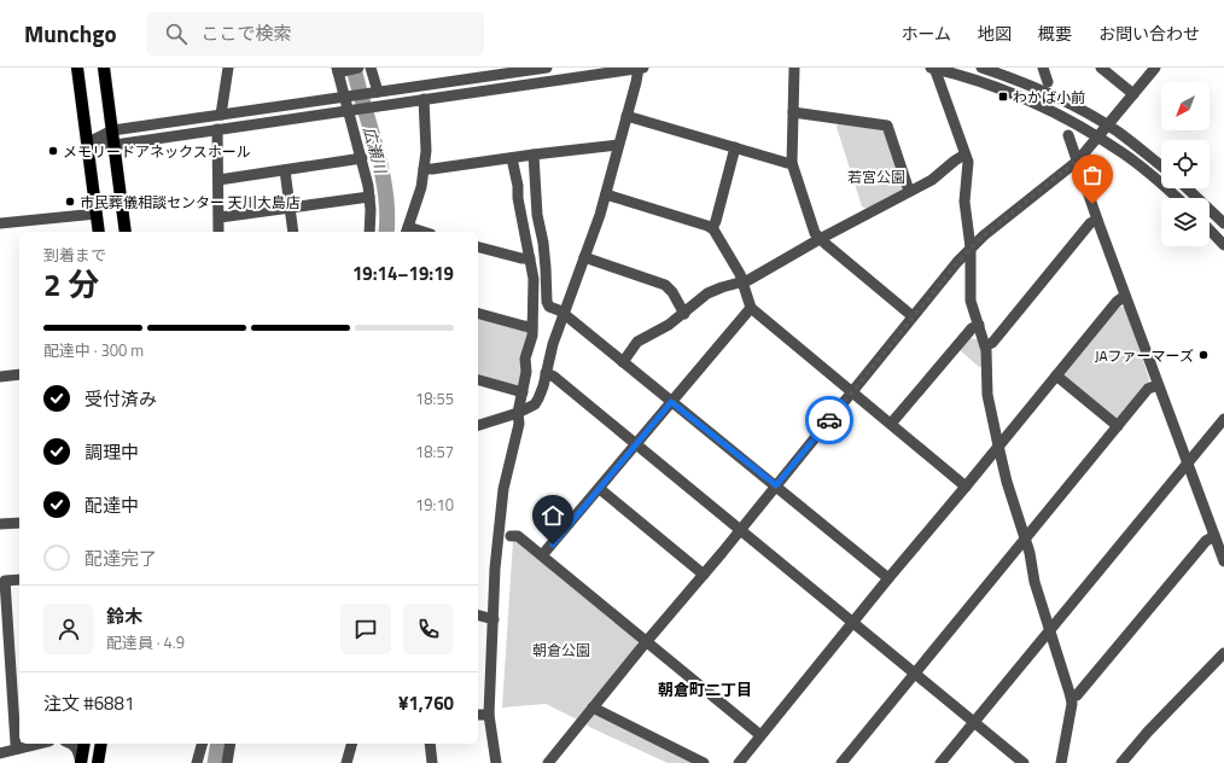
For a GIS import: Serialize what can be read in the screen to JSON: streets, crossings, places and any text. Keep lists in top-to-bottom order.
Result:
{
  "districts": ["朝倉町二丁目"],
  "water": ["広瀬川"],
  "parks": ["若宮公園", "朝倉公園"],
  "places": {
    "transit": ["わかば小前"],
    "other": ["メモリードアネックスホール", "市民葬儀相談センター 天川大島店", "JAファーマーズ"]
  },
  "north": "bottom left",
  "page": {
    "header": "Munchgo",
    "search": "ここで検索",
    "nav": [
      "ホーム",
      "地図",
      "概要",
      "お問い合わせ"
    ],
    "heading": ["2 分", "到着まで", "19:14–19:19"],
    "panel": [
      "鈴木",
      "配達員 · 4.9",
      "注文 #6881",
      "¥1,760"
    ],
    "bar": "配達中 · 300 m",
    "list": [
      ["受付済み", "18:55"],
      ["調理中", "18:57"],
      ["配達中", "19:10"],
      "配達完了"
    ]
  }
}
